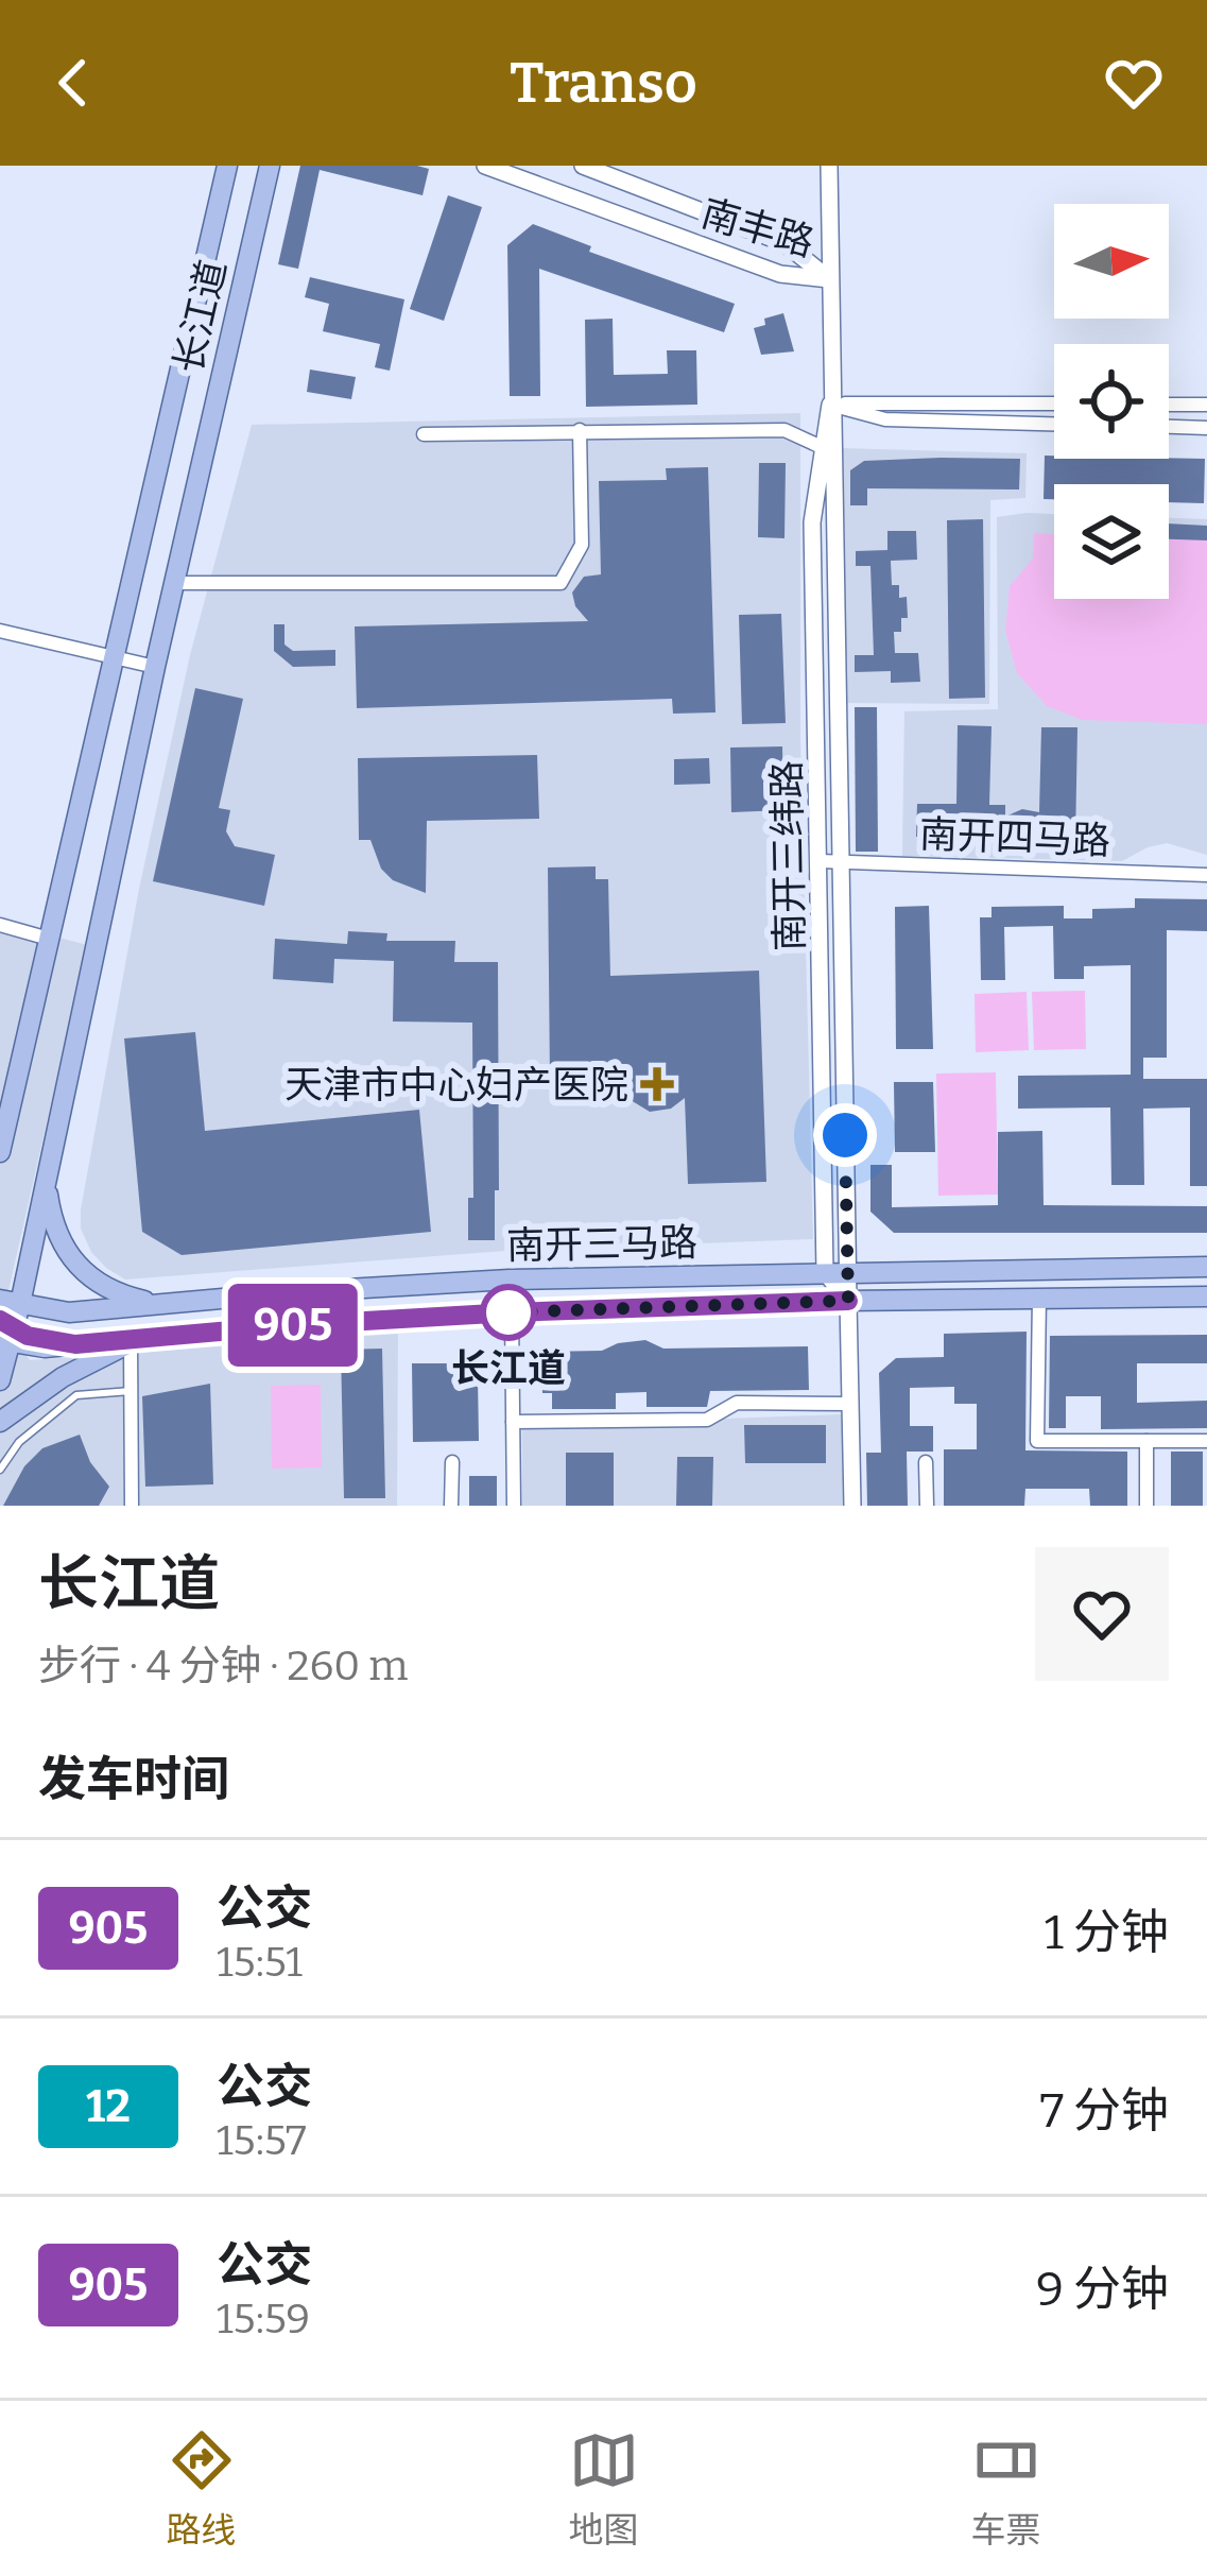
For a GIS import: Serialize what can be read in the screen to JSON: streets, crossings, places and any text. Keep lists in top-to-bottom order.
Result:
{
  "streets": {
    "main road": ["长江道", "南开三马路"],
    "street": ["南丰路", "南开四马路", "南开三纬路"]
  },
  "crossings": [
    ["南丰路", "南开三纬路"],
    ["长江道", "南开三马路"],
    ["南开四马路", "南开三纬路"],
    ["南开三纬路", "南开三马路"]
  ],
  "places": {
    "health": ["天津市中心妇产医院"],
    "other": ["长江道"]
  },
  "lines": ["bus line 905"],
  "north": "right",
  "page": {
    "header": "Transo",
    "on_map": "905",
    "heading": [
      ["长江道", "步行 · 4 分钟 · 260 m"],
      "发车时间"
    ],
    "list": [
      {
        "mark": "905",
        "name": "公交",
        "note": "15:51",
        "value": "1 分钟"
      },
      {
        "mark": "12",
        "name": "公交",
        "note": "15:57",
        "value": "7 分钟"
      },
      {
        "mark": "905",
        "name": "公交",
        "note": "15:59",
        "value": "9 分钟"
      }
    ],
    "tabs": ["路线", "地图", "车票"]
  }
}
